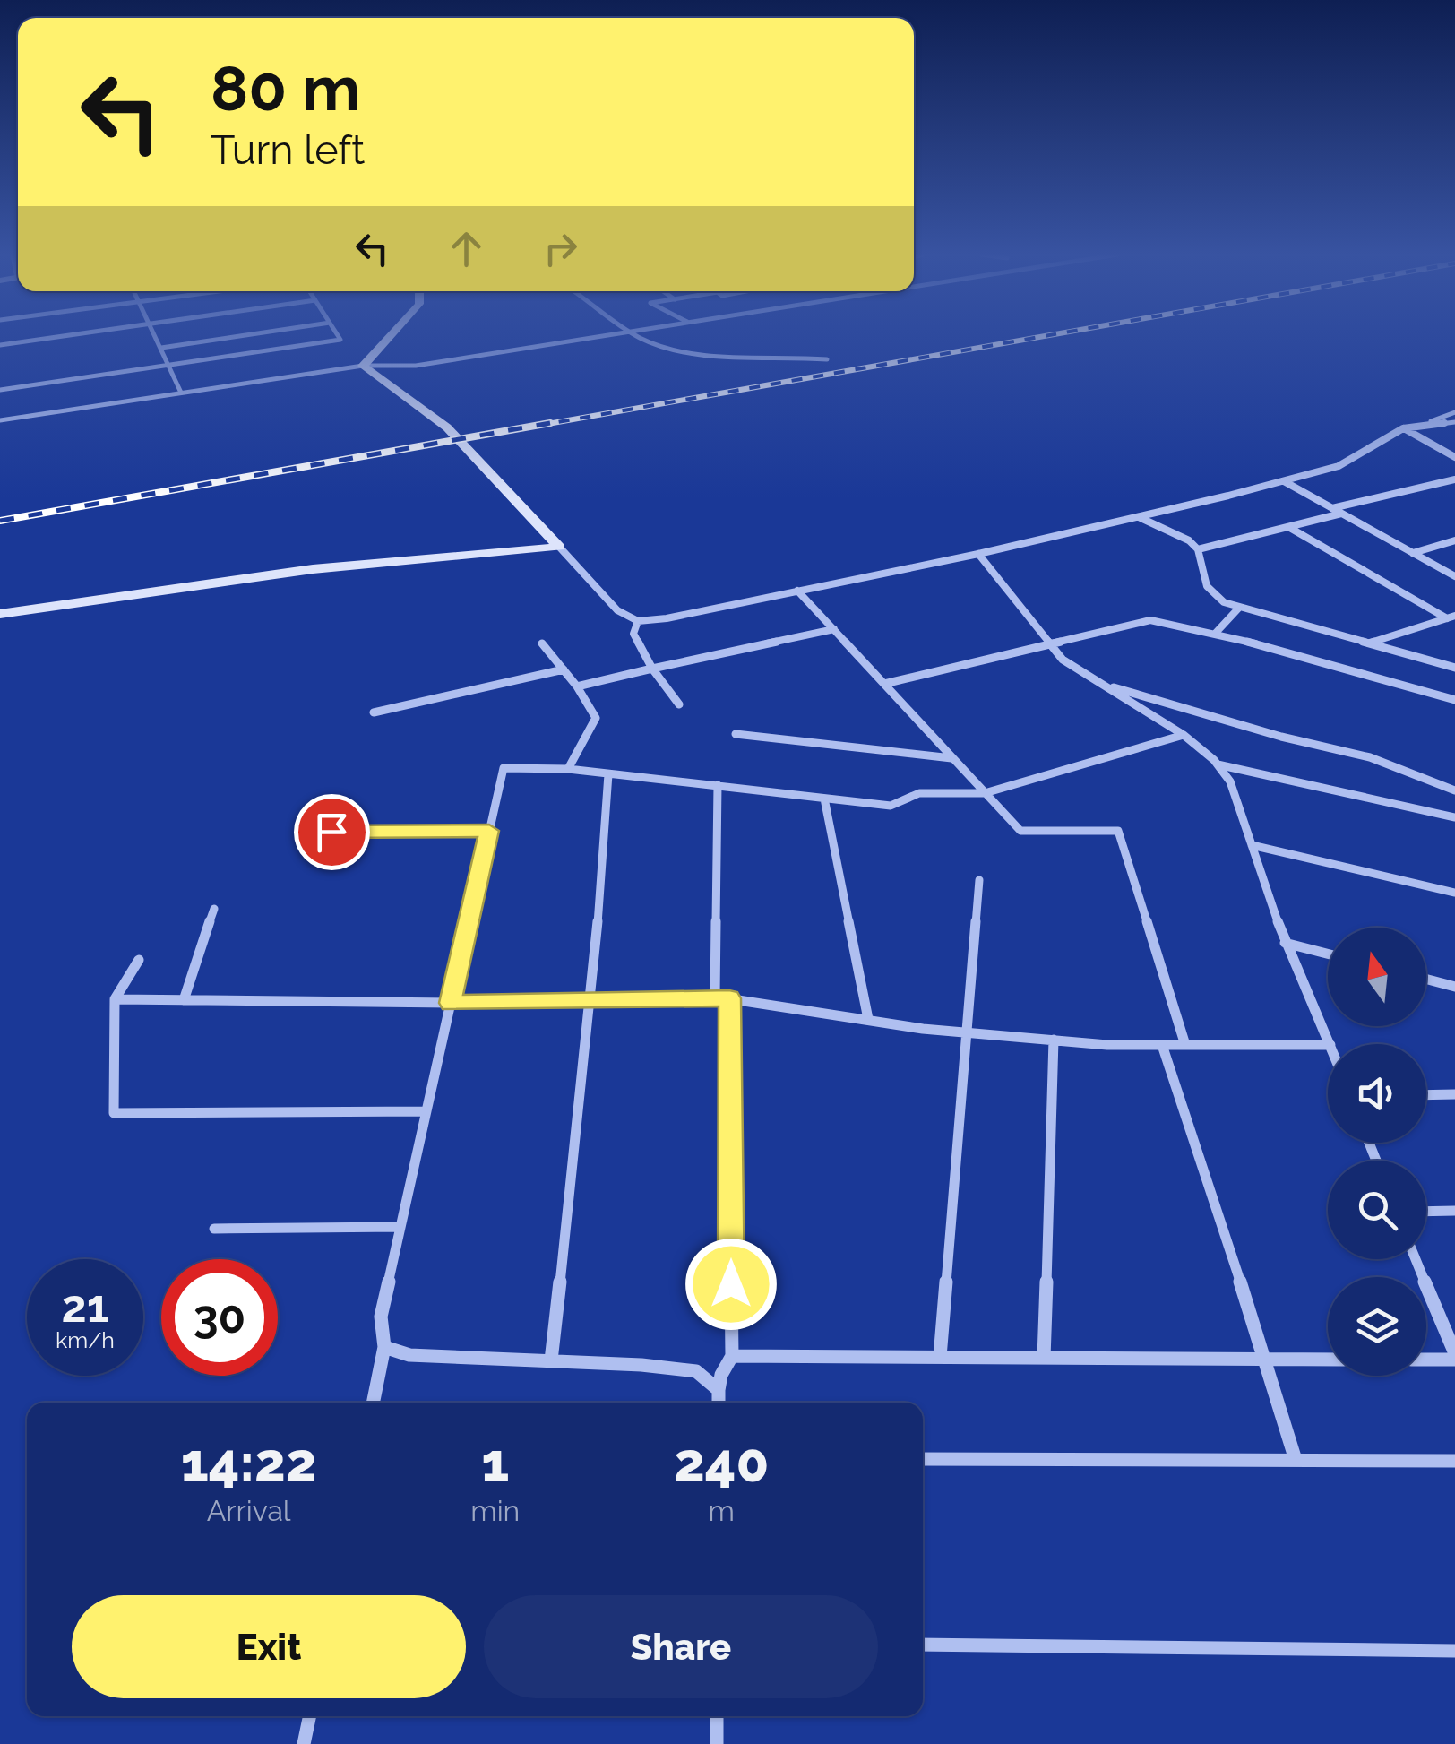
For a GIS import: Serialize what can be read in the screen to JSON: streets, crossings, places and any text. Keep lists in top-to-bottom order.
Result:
{
  "north": "top",
  "page": {
    "turn": ["80 m", "Turn left"],
    "speed": "21 km/h",
    "limit": "30",
    "eta": [
      "14:22",
      "Arrival",
      "1",
      "min",
      "240",
      "m"
    ],
    "buttons": ["Exit", "Share"]
  }
}
